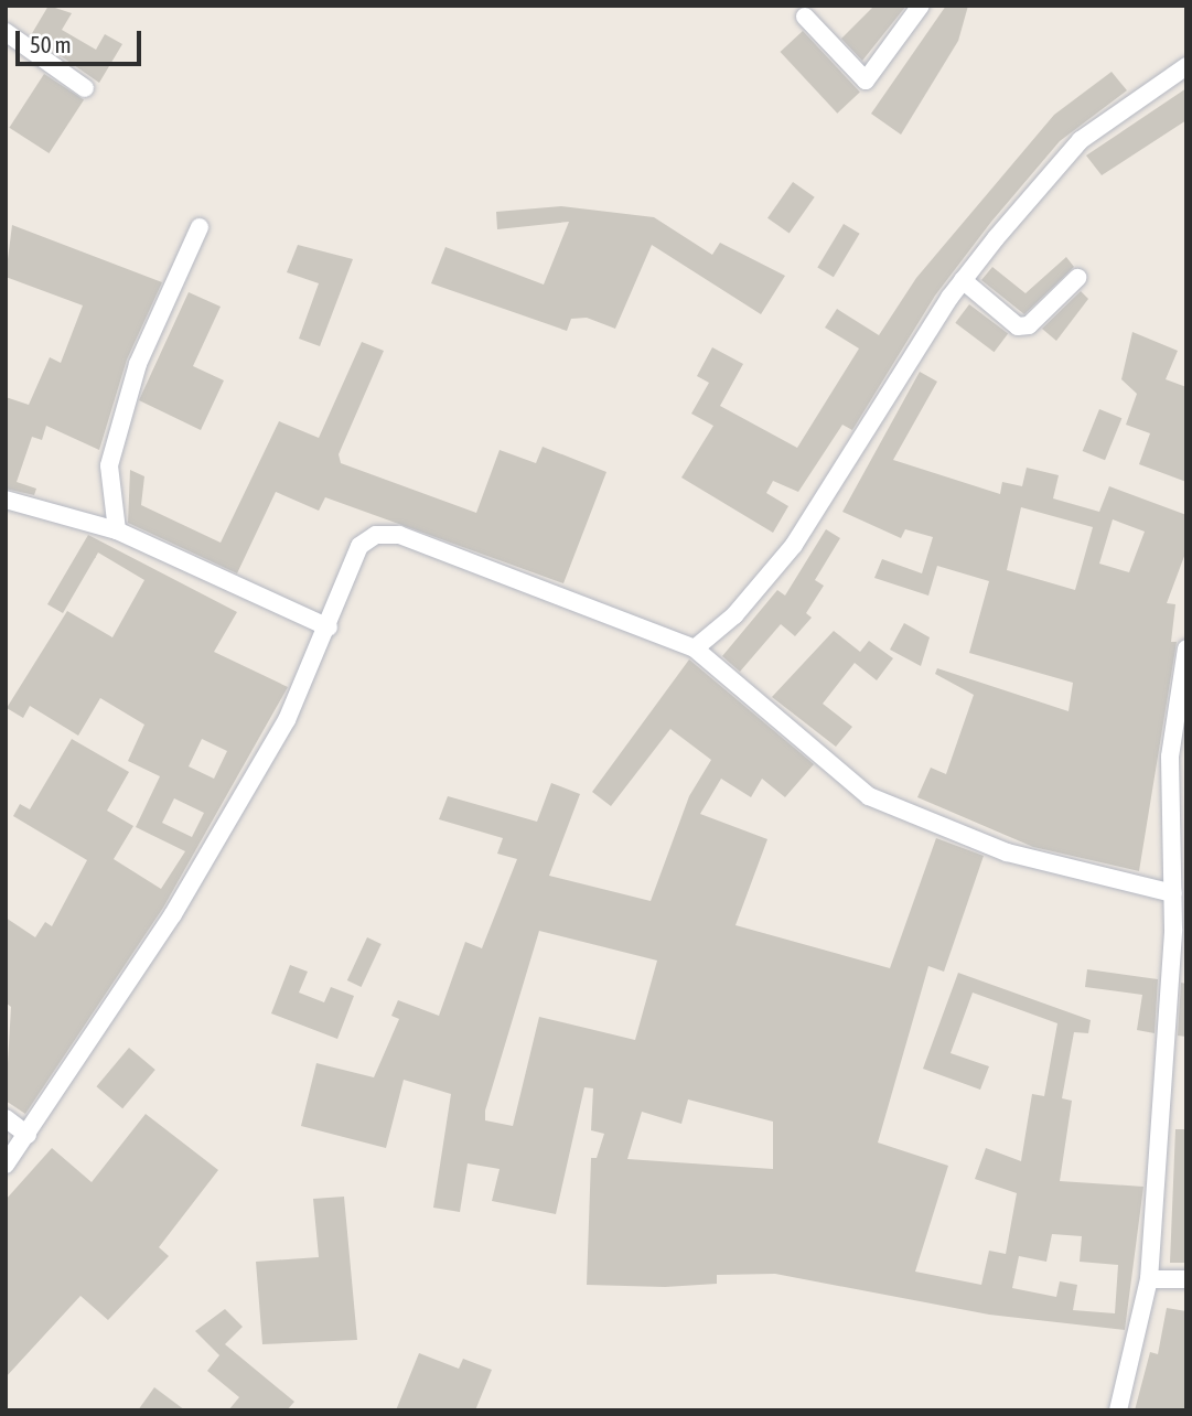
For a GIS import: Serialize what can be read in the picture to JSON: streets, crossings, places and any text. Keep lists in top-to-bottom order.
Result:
{
  "scale_bar": "50 m"
}
